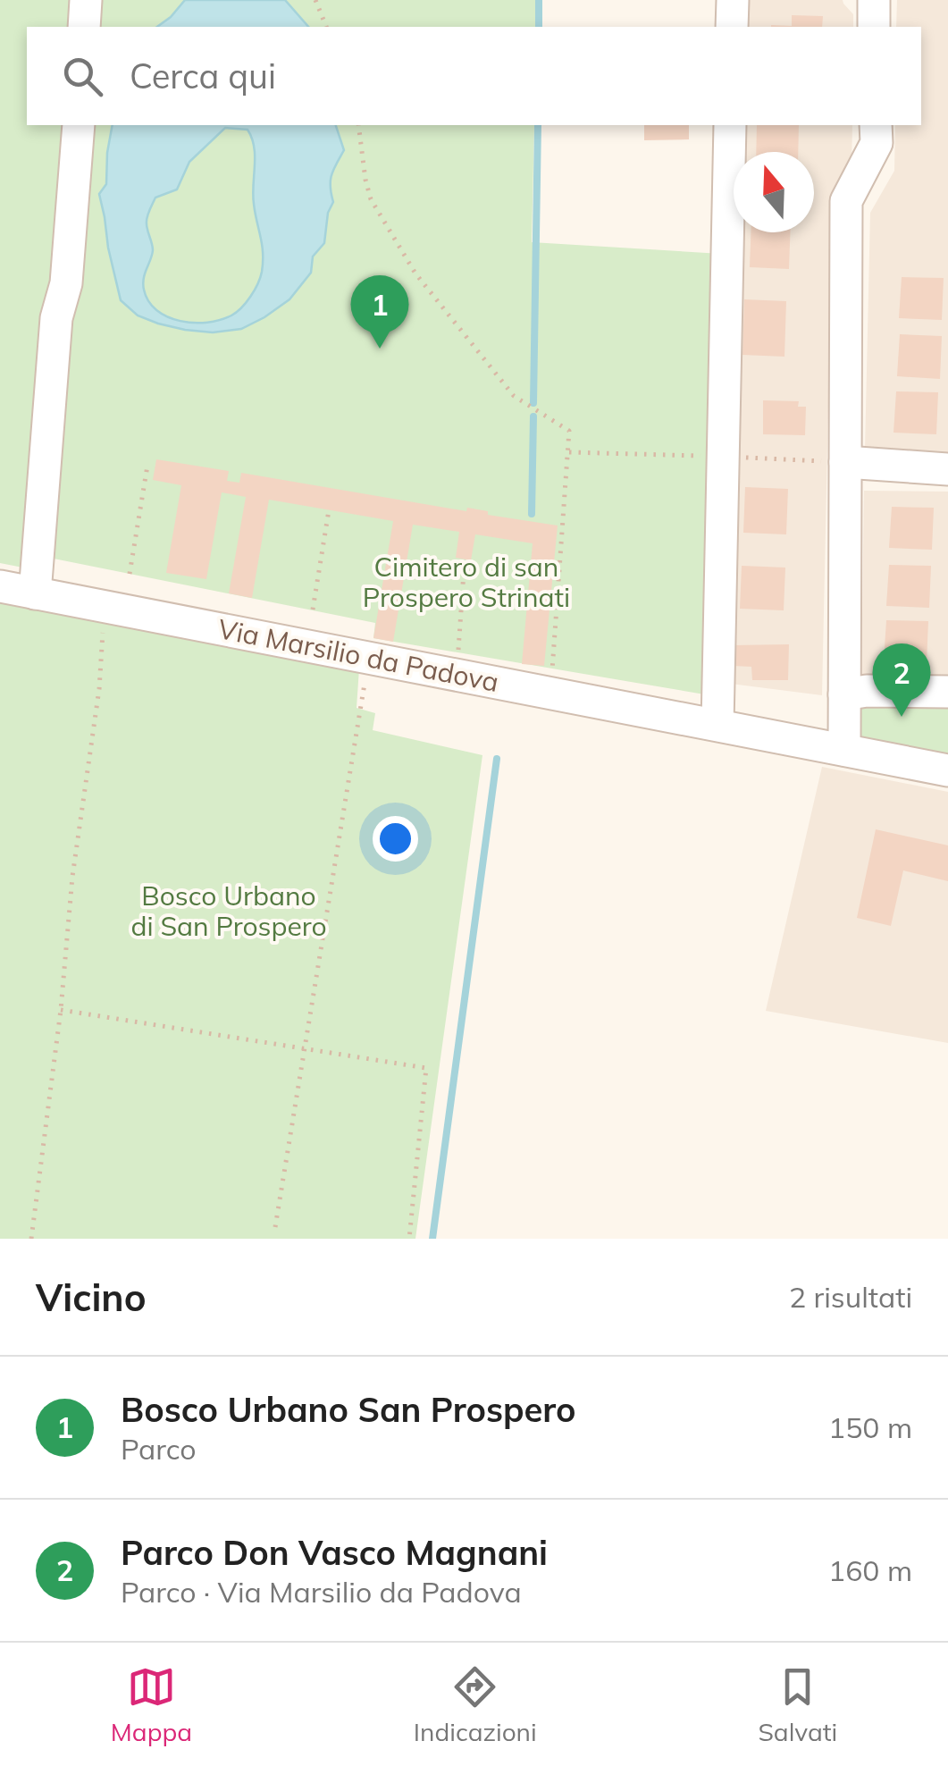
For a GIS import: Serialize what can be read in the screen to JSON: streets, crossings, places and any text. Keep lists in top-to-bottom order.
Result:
{
  "streets": {
    "street": ["Via Marsilio da Padova"]
  },
  "parks": ["Cimitero di san Prospero Strinati", "Bosco Urbano di San Prospero"],
  "north": "top",
  "page": {
    "search": "Cerca qui",
    "pins": ["1", "2"],
    "heading": ["Vicino", "2 risultati"],
    "list": [
      {
        "mark": "1",
        "name": "Bosco Urbano San Prospero",
        "note": "Parco",
        "value": "150 m"
      },
      {
        "mark": "2",
        "name": "Parco Don Vasco Magnani",
        "note": "Parco · Via Marsilio da Padova",
        "value": "160 m"
      }
    ],
    "nav": ["Mappa", "Indicazioni", "Salvati"]
  }
}
